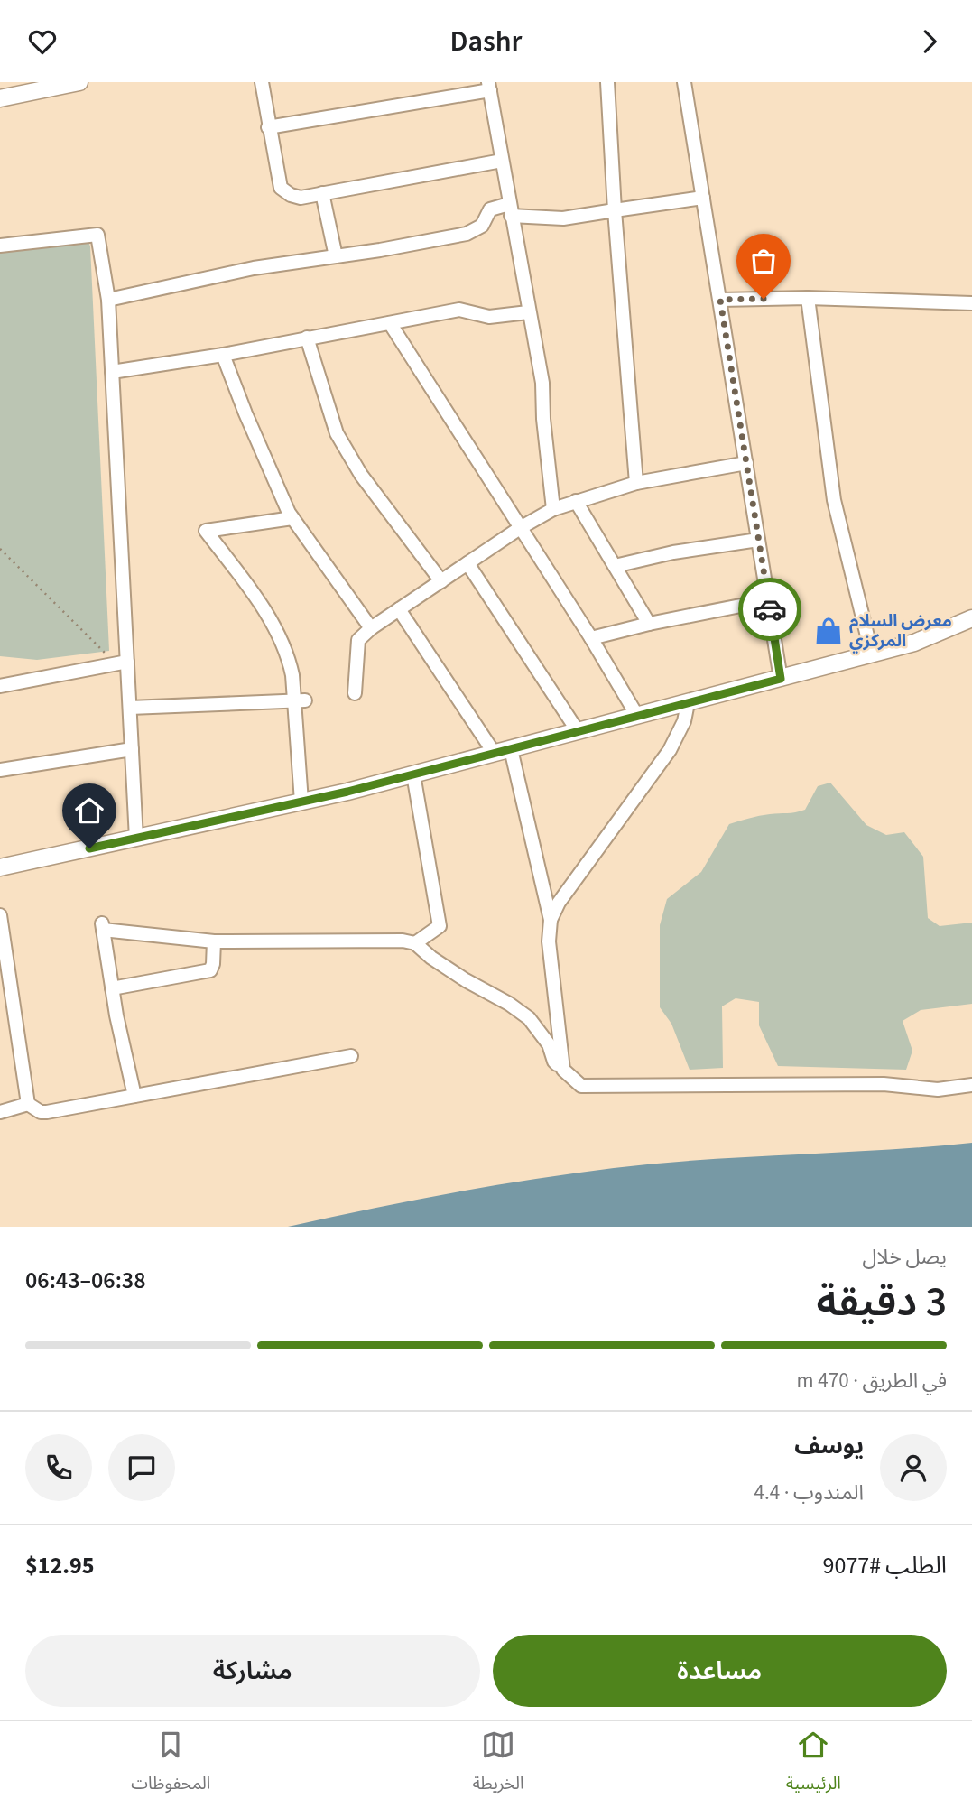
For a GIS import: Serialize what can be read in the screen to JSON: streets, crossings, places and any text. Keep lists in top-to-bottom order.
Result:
{
  "places": {
    "shop": ["معرض السلام المركزي"]
  },
  "page": {
    "header": "Dashr",
    "heading": ["3 دقيقة", "يصل خلال", "06:38–06:43"],
    "panel": [
      "يوسف",
      "المندوب · 4.4",
      "الطلب #9077",
      "$12.95"
    ],
    "bar": "في الطريق · 470 m",
    "buttons": ["مساعدة", "مشاركة"],
    "tabs": ["الرئيسية", "الخريطة", "المحفوظات"]
  }
}
